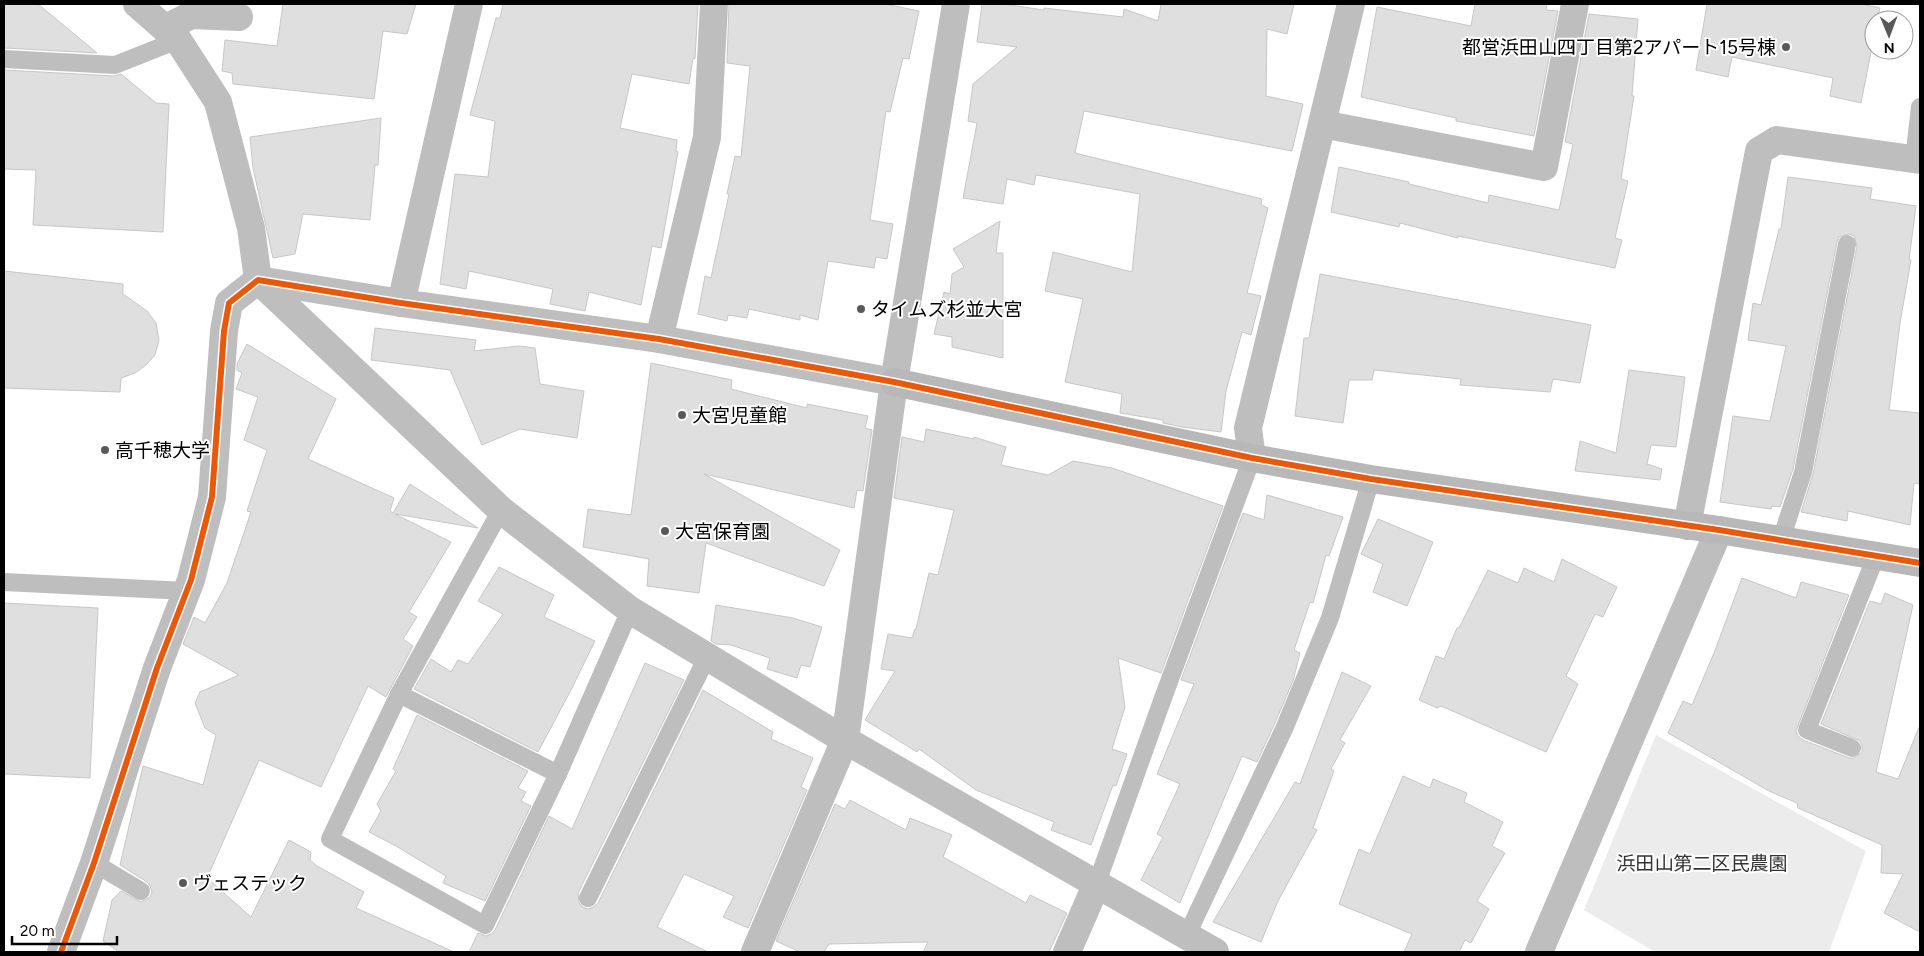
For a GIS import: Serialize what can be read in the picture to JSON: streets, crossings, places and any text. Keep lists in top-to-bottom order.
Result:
{
  "parks": ["浜田山第二区民農園"],
  "places": [
    "都営浜田山四丁目第2アパート15号棟",
    "タイムズ杉並大宮",
    "大宮児童館",
    "高千穂大学",
    "大宮保育園",
    "ヴェステック"
  ],
  "scale_bar": "20 m",
  "north": "bottom"
}
